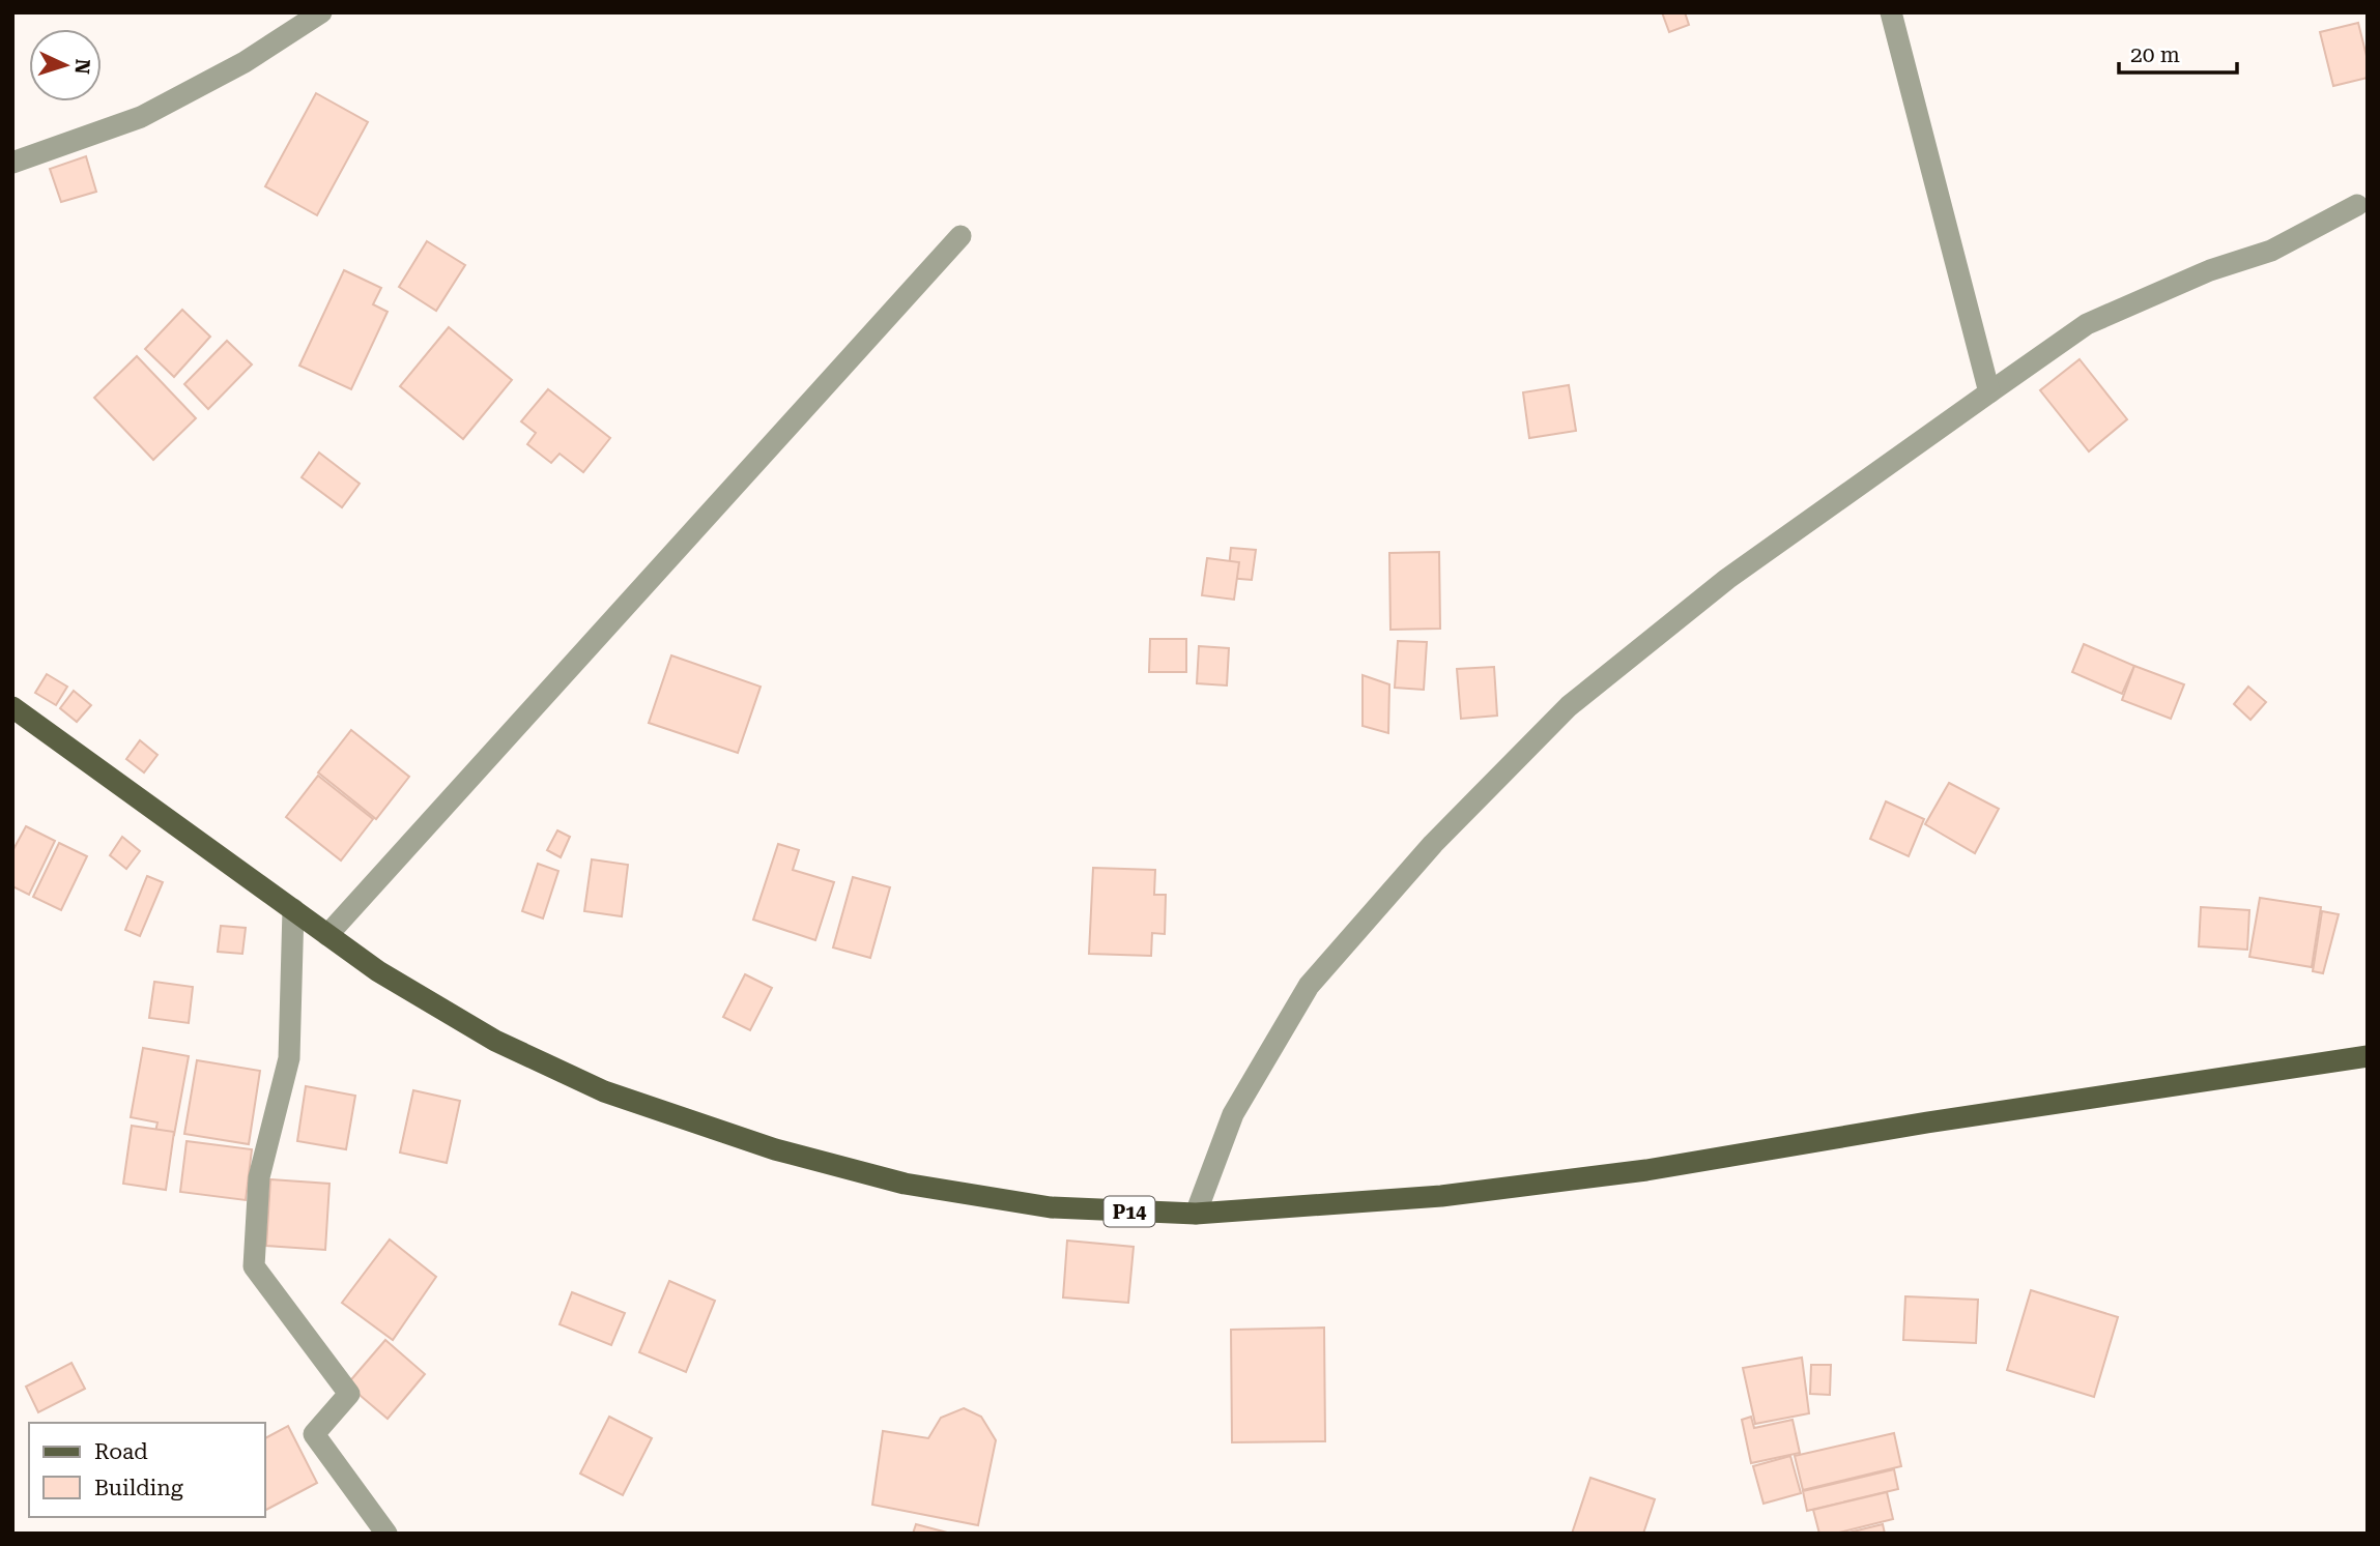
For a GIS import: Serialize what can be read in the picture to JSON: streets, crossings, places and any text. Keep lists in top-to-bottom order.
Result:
{
  "streets": {
    "main road": ["P14"]
  },
  "legend": ["Road", "Building"],
  "scale_bar": "20 m",
  "north": "right"
}
